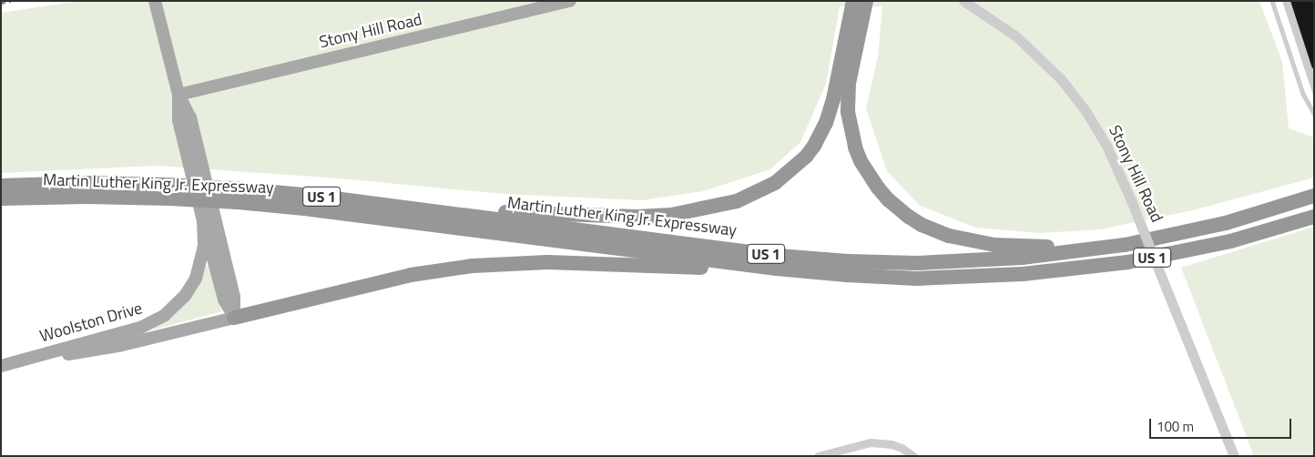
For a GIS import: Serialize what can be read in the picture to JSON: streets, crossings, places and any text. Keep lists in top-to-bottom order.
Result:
{
  "streets": {
    "highway": ["Martin Luther King Jr. Expressway", "US 1"],
    "main road": ["Stony Hill Road", "Woolston Drive"]
  },
  "crossings": [
    ["Stony Hill Road", "Woolston Drive"]
  ],
  "scale_bar": "100 m"
}
